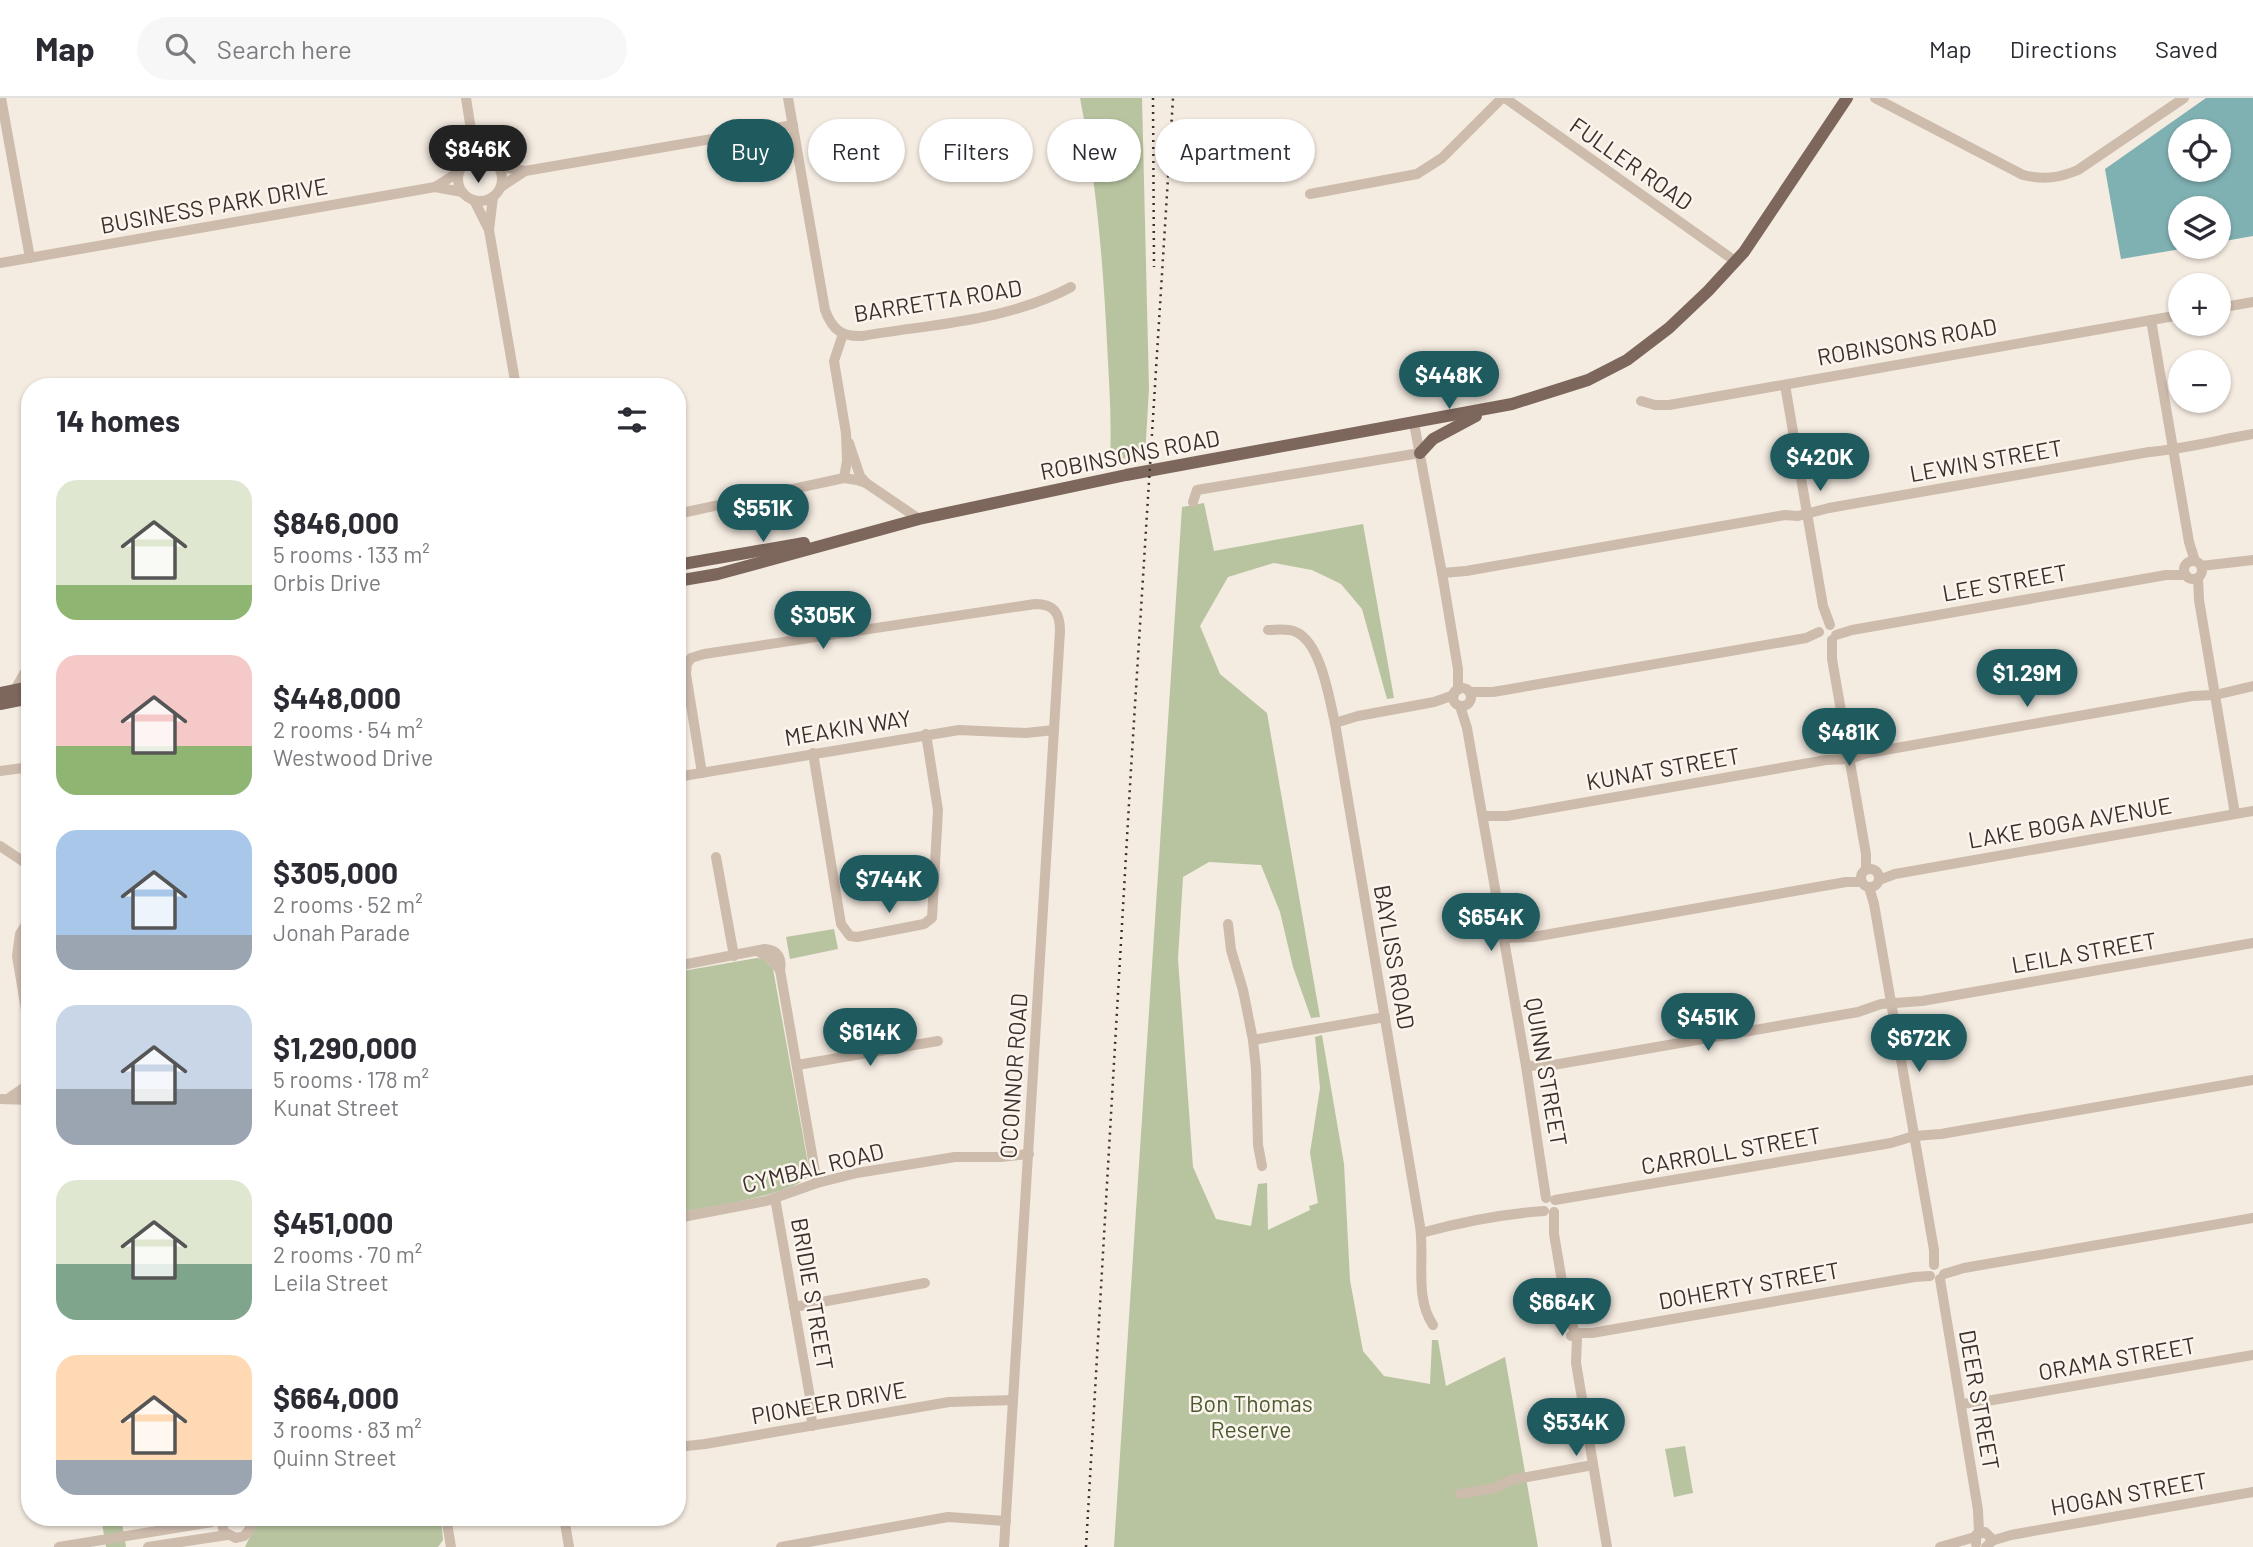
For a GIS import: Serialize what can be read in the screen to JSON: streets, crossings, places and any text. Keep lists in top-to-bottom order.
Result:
{
  "streets": {
    "main road": ["ROBINSONS ROAD"],
    "street": [
      "FULLER ROAD",
      "BUSINESS PARK DRIVE",
      "BARRETTA ROAD",
      "LEWIN STREET",
      "LEE STREET",
      "MEAKIN WAY",
      "KUNAT STREET",
      "LAKE BOGA AVENUE",
      "LEILA STREET",
      "BAYLISS ROAD",
      "QUINN STREET",
      "O'CONNOR ROAD",
      "CARROLL STREET",
      "CYMBAL ROAD",
      "DOHERTY STREET",
      "BRIDIE STREET",
      "ORAMA STREET",
      "DEER STREET",
      "PIONEER DRIVE",
      "HOGAN STREET"
    ]
  },
  "crossings": [
    ["ROBINSONS ROAD", "QUINN STREET"],
    ["ROBINSONS ROAD", "DEER STREET"],
    ["LEWIN STREET", "QUINN STREET"],
    ["LEWIN STREET", "DEER STREET"],
    ["LEE STREET", "BAYLISS ROAD"],
    ["LEE STREET", "QUINN STREET"],
    ["LEE STREET", "DEER STREET"],
    ["MEAKIN WAY", "O'CONNOR ROAD"],
    ["KUNAT STREET", "QUINN STREET"],
    ["KUNAT STREET", "DEER STREET"],
    ["LAKE BOGA AVENUE", "QUINN STREET"],
    ["LAKE BOGA AVENUE", "DEER STREET"],
    ["LEILA STREET", "QUINN STREET"],
    ["LEILA STREET", "DEER STREET"],
    ["BAYLISS ROAD", "CARROLL STREET"],
    ["QUINN STREET", "CARROLL STREET"],
    ["QUINN STREET", "DOHERTY STREET"],
    ["O'CONNOR ROAD", "CYMBAL ROAD"],
    ["O'CONNOR ROAD", "PIONEER DRIVE"],
    ["CARROLL STREET", "DEER STREET"],
    ["CYMBAL ROAD", "BRIDIE STREET"],
    ["DOHERTY STREET", "DEER STREET"],
    ["BRIDIE STREET", "PIONEER DRIVE"],
    ["ORAMA STREET", "DEER STREET"],
    ["DEER STREET", "HOGAN STREET"]
  ],
  "parks": ["Bon Thomas Reserve"],
  "page": {
    "header": "Map",
    "search": "Search here",
    "nav": ["Map", "Directions", "Saved"],
    "map_buttons": ["+", "−"],
    "chip": [
      "Buy",
      "Rent",
      "Filters",
      "New",
      "Apartment"
    ],
    "price": [
      "$846K",
      "$448K",
      "$420K",
      "$551K",
      "$305K",
      "$1.29M",
      "$481K",
      "$744K",
      "$654K",
      "$451K",
      "$614K",
      "$672K",
      "$664K",
      "$534K"
    ],
    "heading": "14 homes",
    "list": [
      {
        "name": "$846,000",
        "note": "5 rooms · 133 m² · Orbis Drive"
      },
      {
        "name": "$448,000",
        "note": "2 rooms · 54 m² · Westwood Drive"
      },
      {
        "name": "$305,000",
        "note": "2 rooms · 52 m² · Jonah Parade"
      },
      {
        "name": "$1,290,000",
        "note": "5 rooms · 178 m² · Kunat Street"
      },
      {
        "name": "$451,000",
        "note": "2 rooms · 70 m² · Leila Street"
      },
      {
        "name": "$664,000",
        "note": "3 rooms · 83 m² · Quinn Street"
      }
    ]
  }
}
